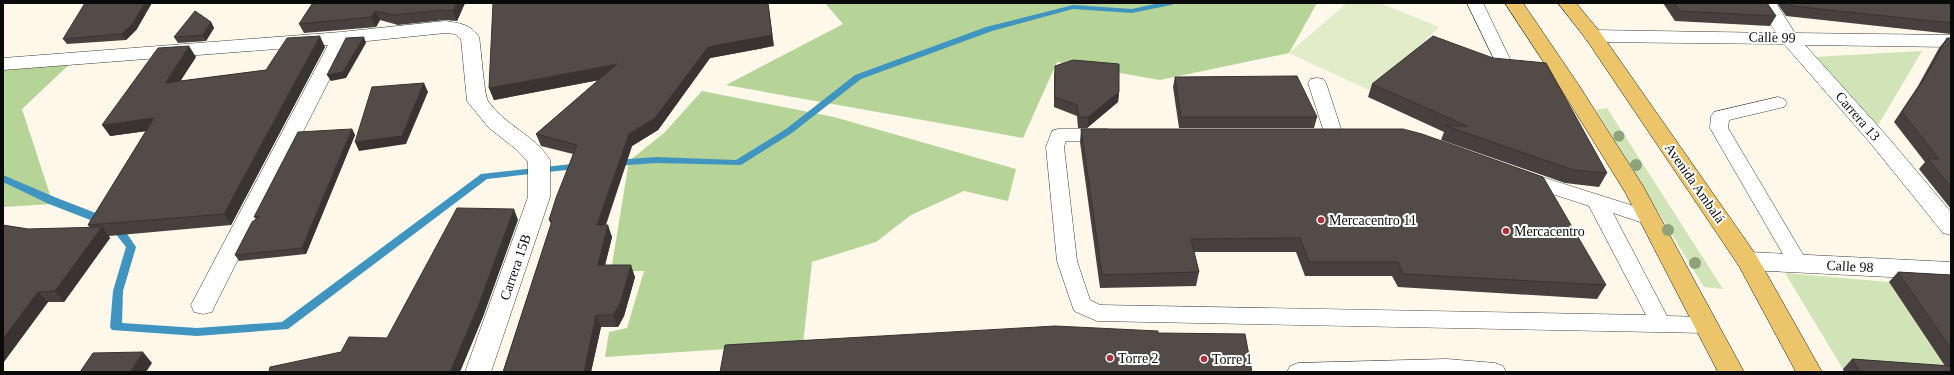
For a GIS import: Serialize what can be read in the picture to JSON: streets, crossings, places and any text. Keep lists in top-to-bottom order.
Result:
{
  "streets": {
    "main road": ["Avenida Ambalá"],
    "street": [
      "Calle 99",
      "Carrera 13",
      "Calle 98",
      "Carrera 15B"
    ]
  },
  "crossings": [
    ["Calle 99", "Carrera 13"],
    ["Calle 99", "Avenida Ambalá"],
    ["Avenida Ambalá", "Calle 98"]
  ],
  "places": [
    "Mercacentro 11",
    "Mercacentro",
    "Torre 2",
    "Torre 1"
  ]
}
